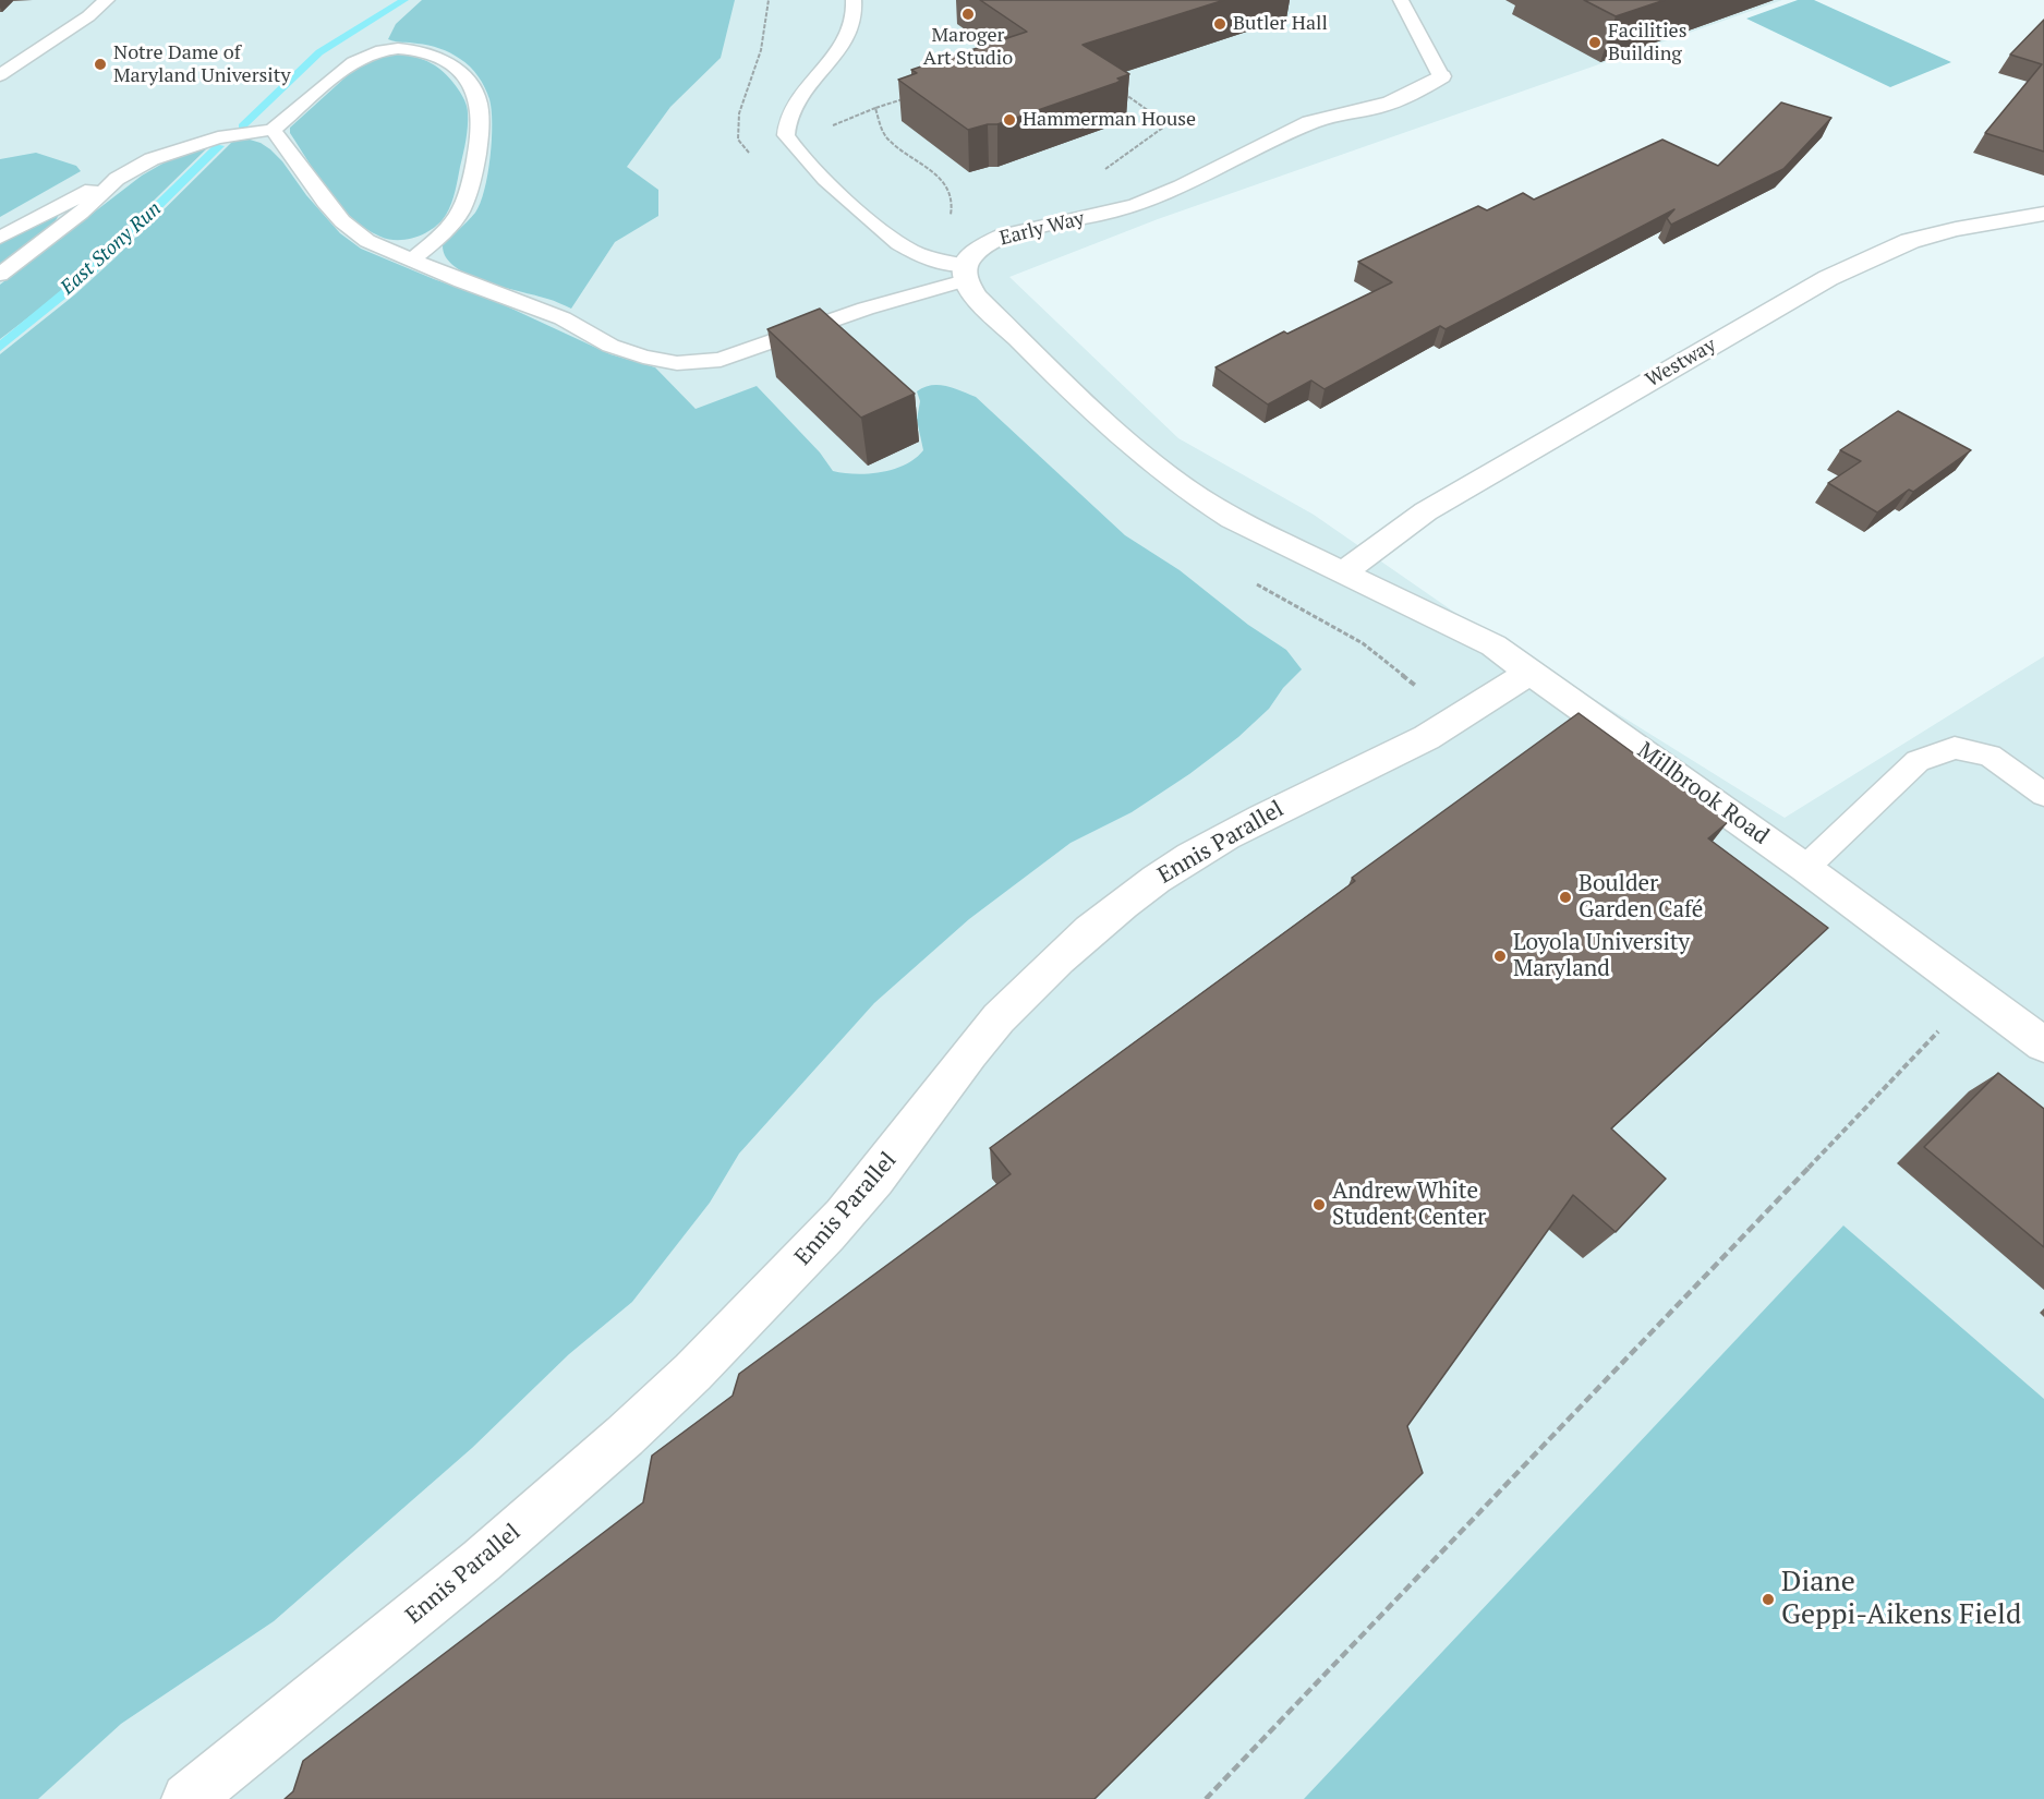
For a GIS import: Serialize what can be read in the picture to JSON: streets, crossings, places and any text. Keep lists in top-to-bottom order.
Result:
{
  "streets": {
    "street": [
      "Early Way",
      "Westway",
      "Millbrook Road",
      "Ennis Parallel"
    ]
  },
  "crossings": [
    ["Westway", "Millbrook Road"],
    ["Millbrook Road", "Ennis Parallel"]
  ],
  "water": ["East Stony Run"],
  "places": [
    "Maroger Art Studio",
    "Butler Hall",
    "Facilities Building",
    "Notre Dame of Maryland University",
    "Hammerman House",
    "Boulder Garden Café",
    "Loyola University Maryland",
    "Andrew White Student Center",
    "Diane Geppi-Aikens Field"
  ]
}
